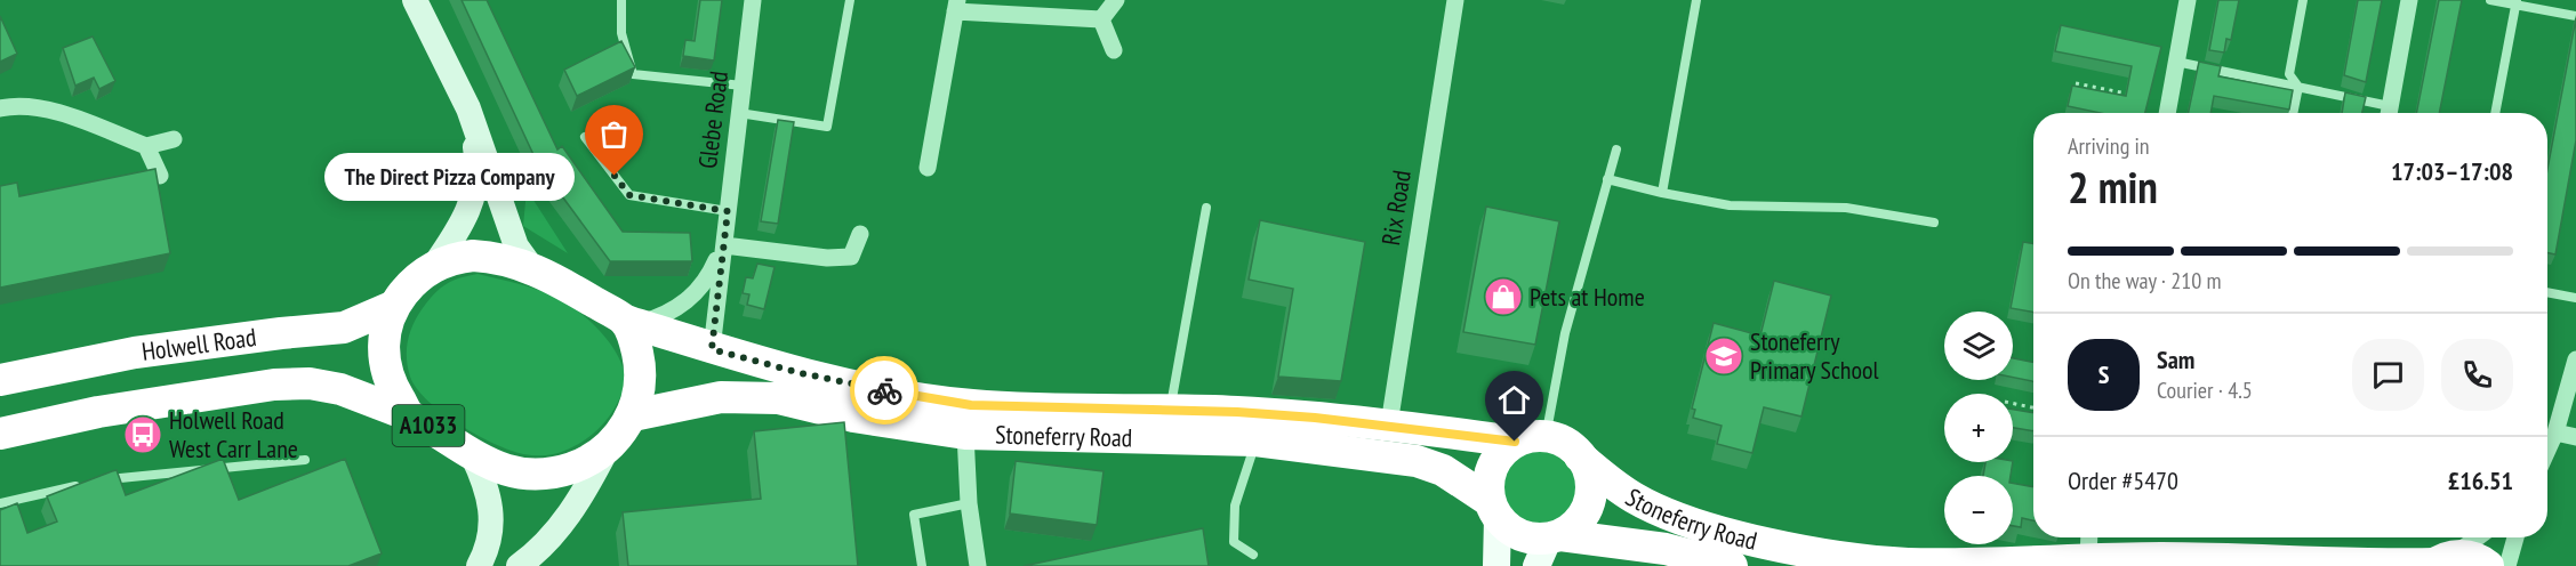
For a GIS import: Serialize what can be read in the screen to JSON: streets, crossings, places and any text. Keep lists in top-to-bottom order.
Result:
{
  "streets": {
    "highway": ["Holwell Road", "A1033", "Stoneferry Road"],
    "street": ["Glebe Road", "Rix Road"]
  },
  "crossings": [
    ["Glebe Road", "Holwell Road"],
    ["Glebe Road", "A1033"],
    ["Glebe Road", "Stoneferry Road"],
    ["Rix Road", "Stoneferry Road"],
    ["Holwell Road", "A1033"],
    ["Holwell Road", "Stoneferry Road"],
    ["A1033", "Stoneferry Road"]
  ],
  "places": {
    "other": ["The Direct Pizza Company"],
    "shop": ["Pets at Home"],
    "school or university": ["Stoneferry Primary School"],
    "bus stop": ["Holwell Road West Carr Lane"]
  },
  "page": {
    "heading": ["2 min", "Arriving in", "17:03–17:08"],
    "panel": [
      "Sam",
      "Courier · 4.5",
      "Order #5470",
      "£16.51"
    ],
    "bubble": "The Direct Pizza Company",
    "bar": "On the way · 210 m",
    "map_buttons": ["+", "−"],
    "round": "S"
  }
}
